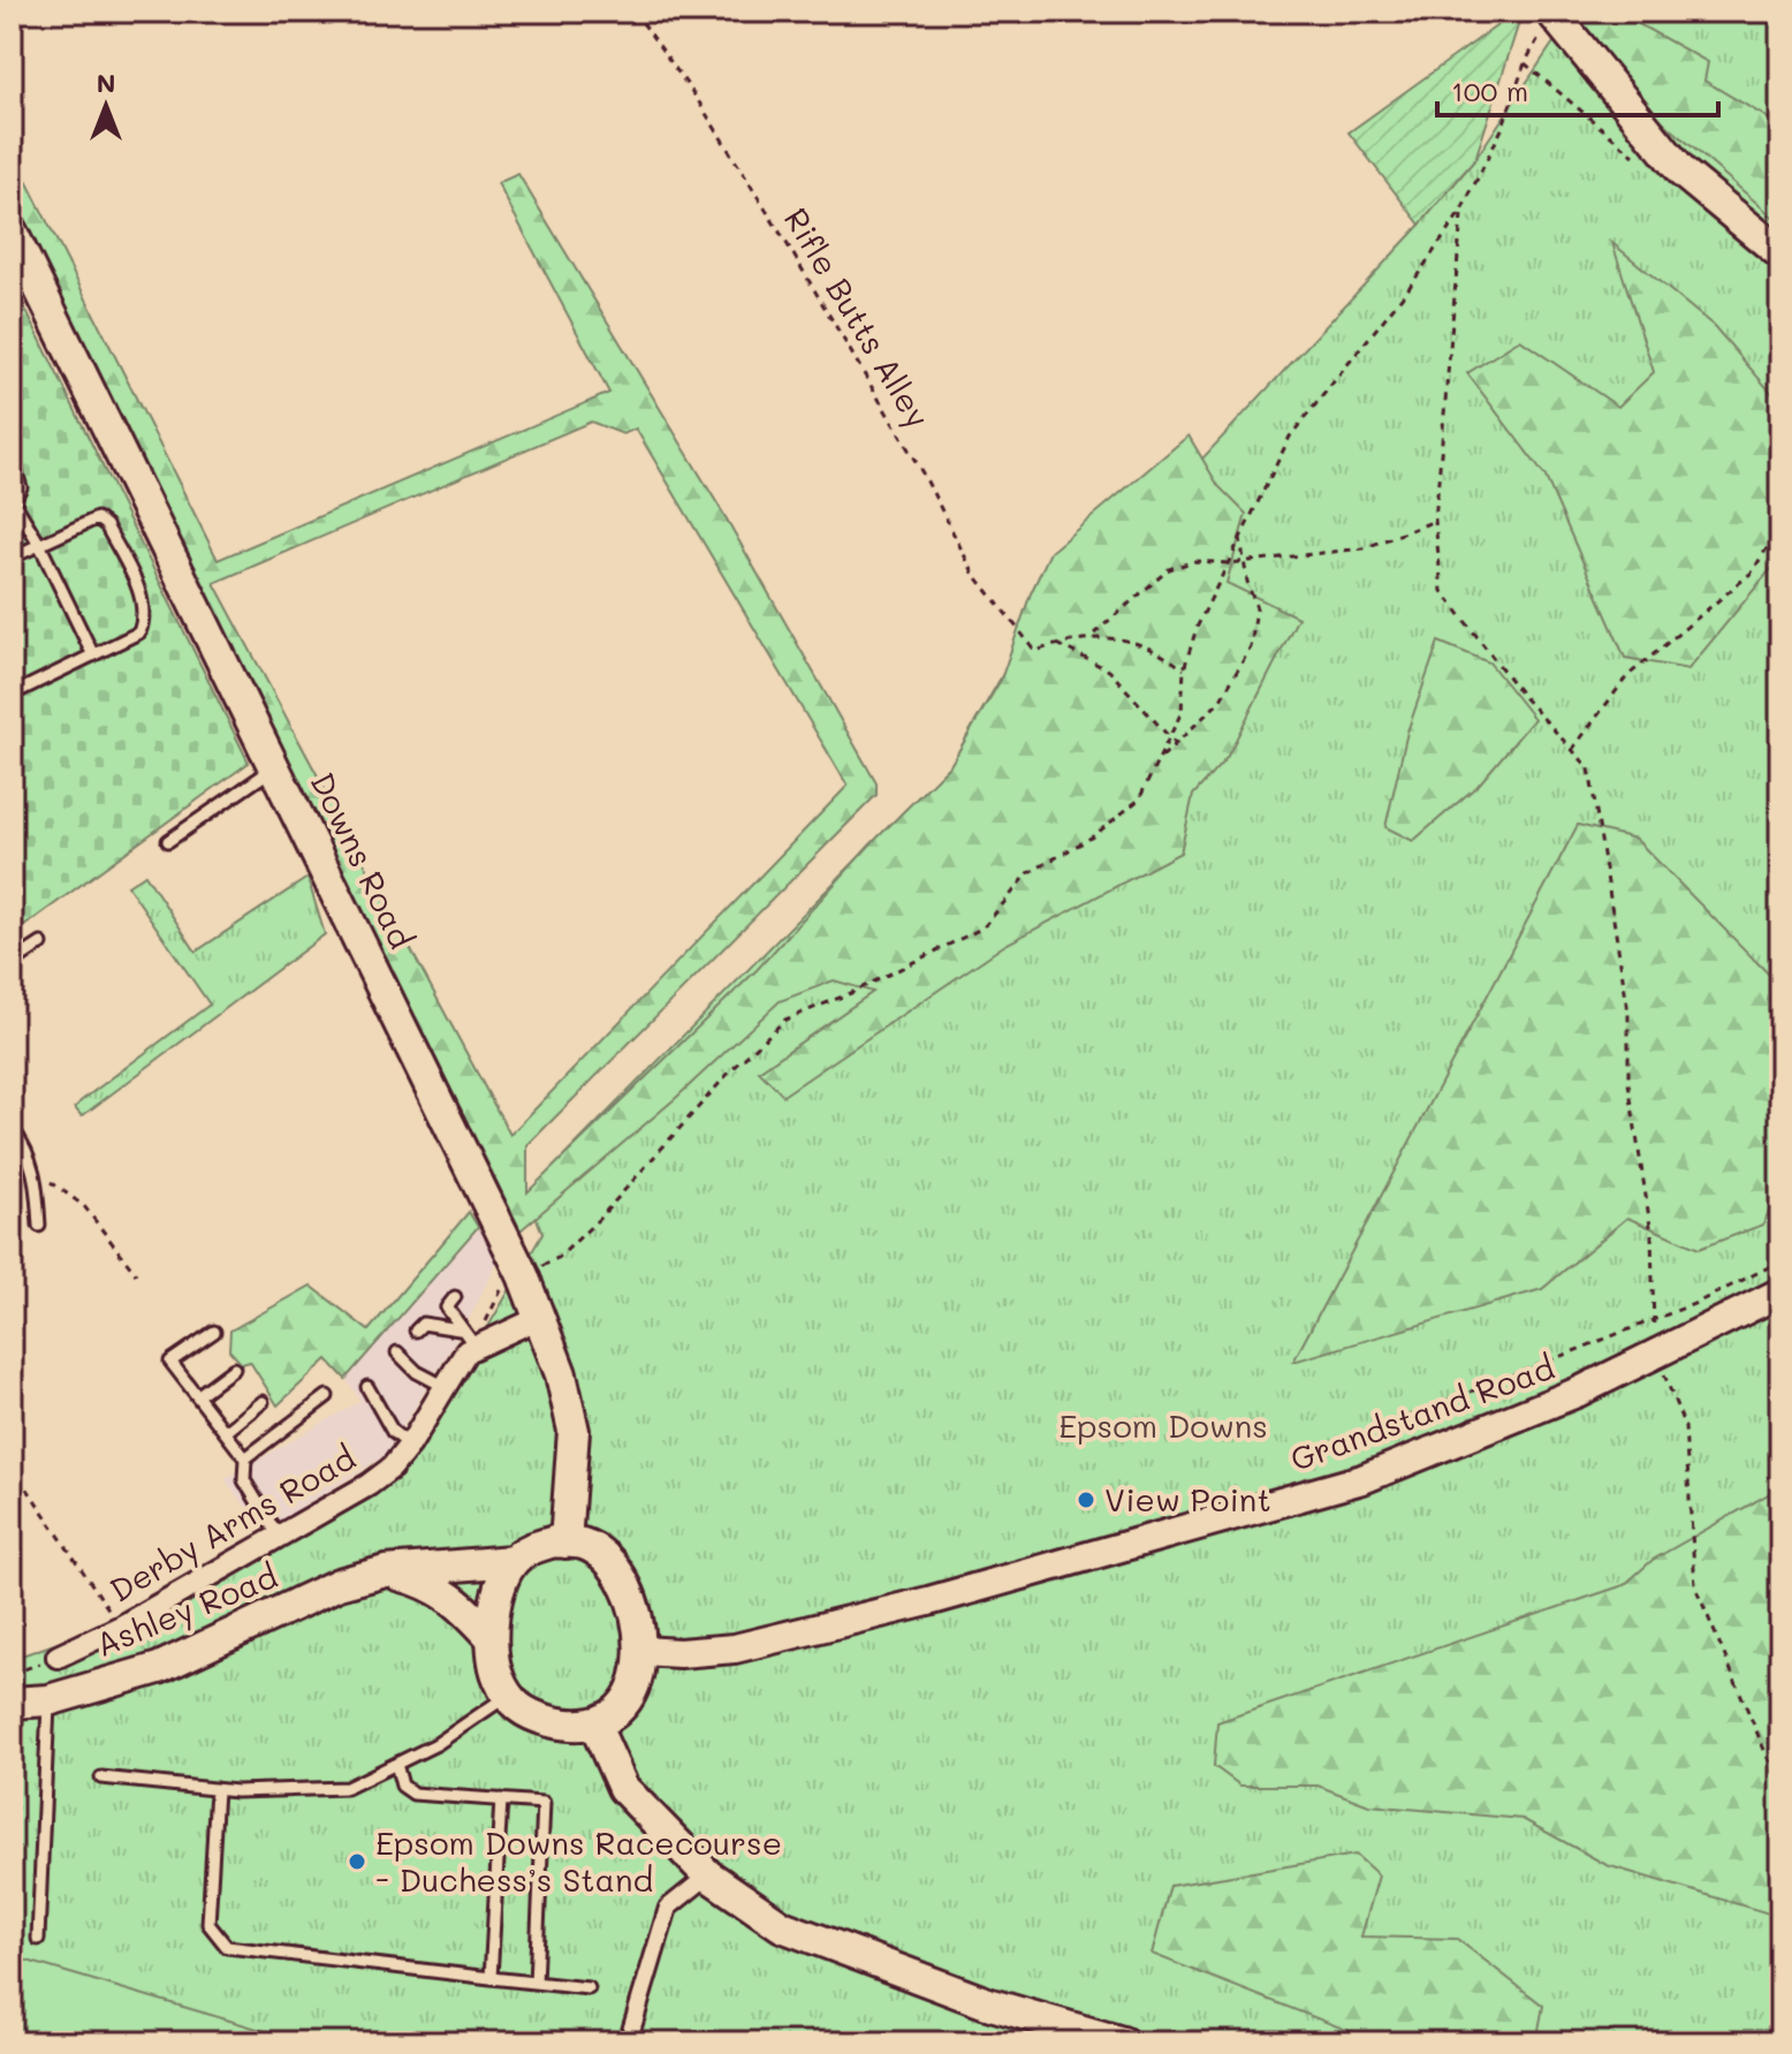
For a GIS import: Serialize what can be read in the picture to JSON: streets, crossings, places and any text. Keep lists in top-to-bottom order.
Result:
{
  "streets": {
    "main road": ["Downs Road", "Ashley Road"],
    "street": ["Grandstand Road", "Derby Arms Road"],
    "path": ["Rifle Butts Alley"]
  },
  "crossings": [
    ["Downs Road", "Grandstand Road"],
    ["Downs Road", "Ashley Road"],
    ["Grandstand Road", "Ashley Road"]
  ],
  "parks": ["Epsom Downs"],
  "places": ["View Point", "Epsom Downs Racecourse - Duchess’s Stand"],
  "scale_bar": "100 m",
  "north": "top"
}
